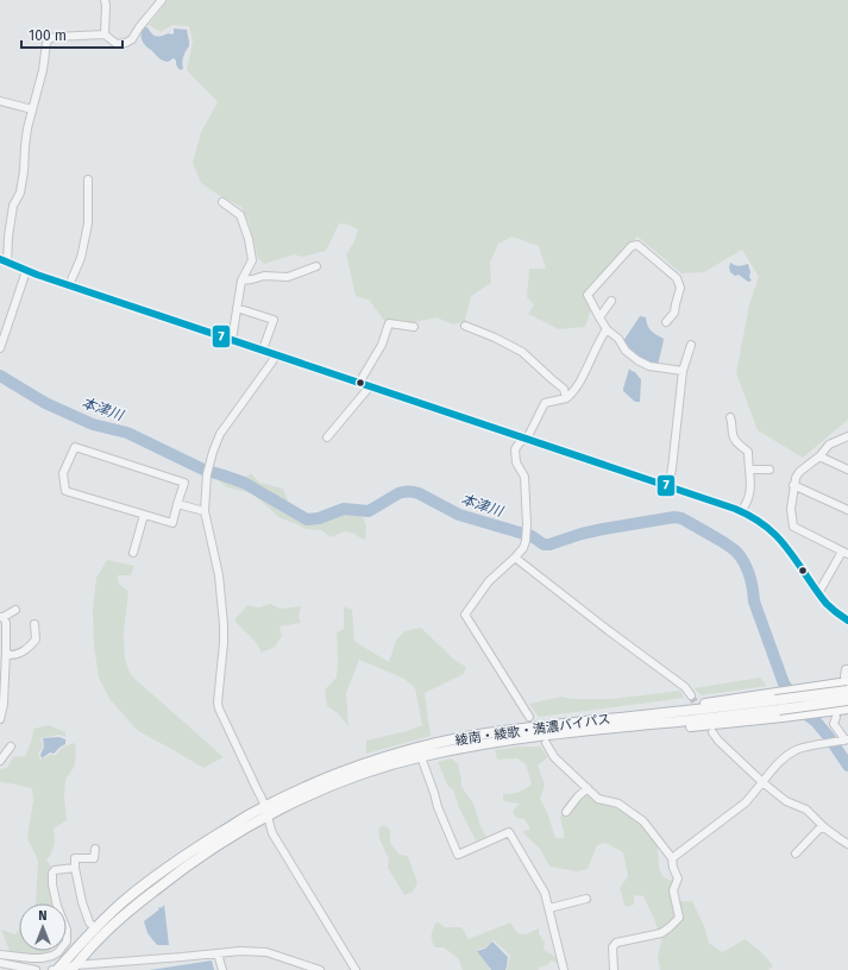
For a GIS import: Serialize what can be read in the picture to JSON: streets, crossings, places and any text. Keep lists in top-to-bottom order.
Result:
{
  "streets": {
    "highway": ["綾南・綾歌・満濃バイパス"]
  },
  "water": ["本津川"],
  "lines": ["transit line 7"],
  "scale_bar": "100 m",
  "north": "top"
}
